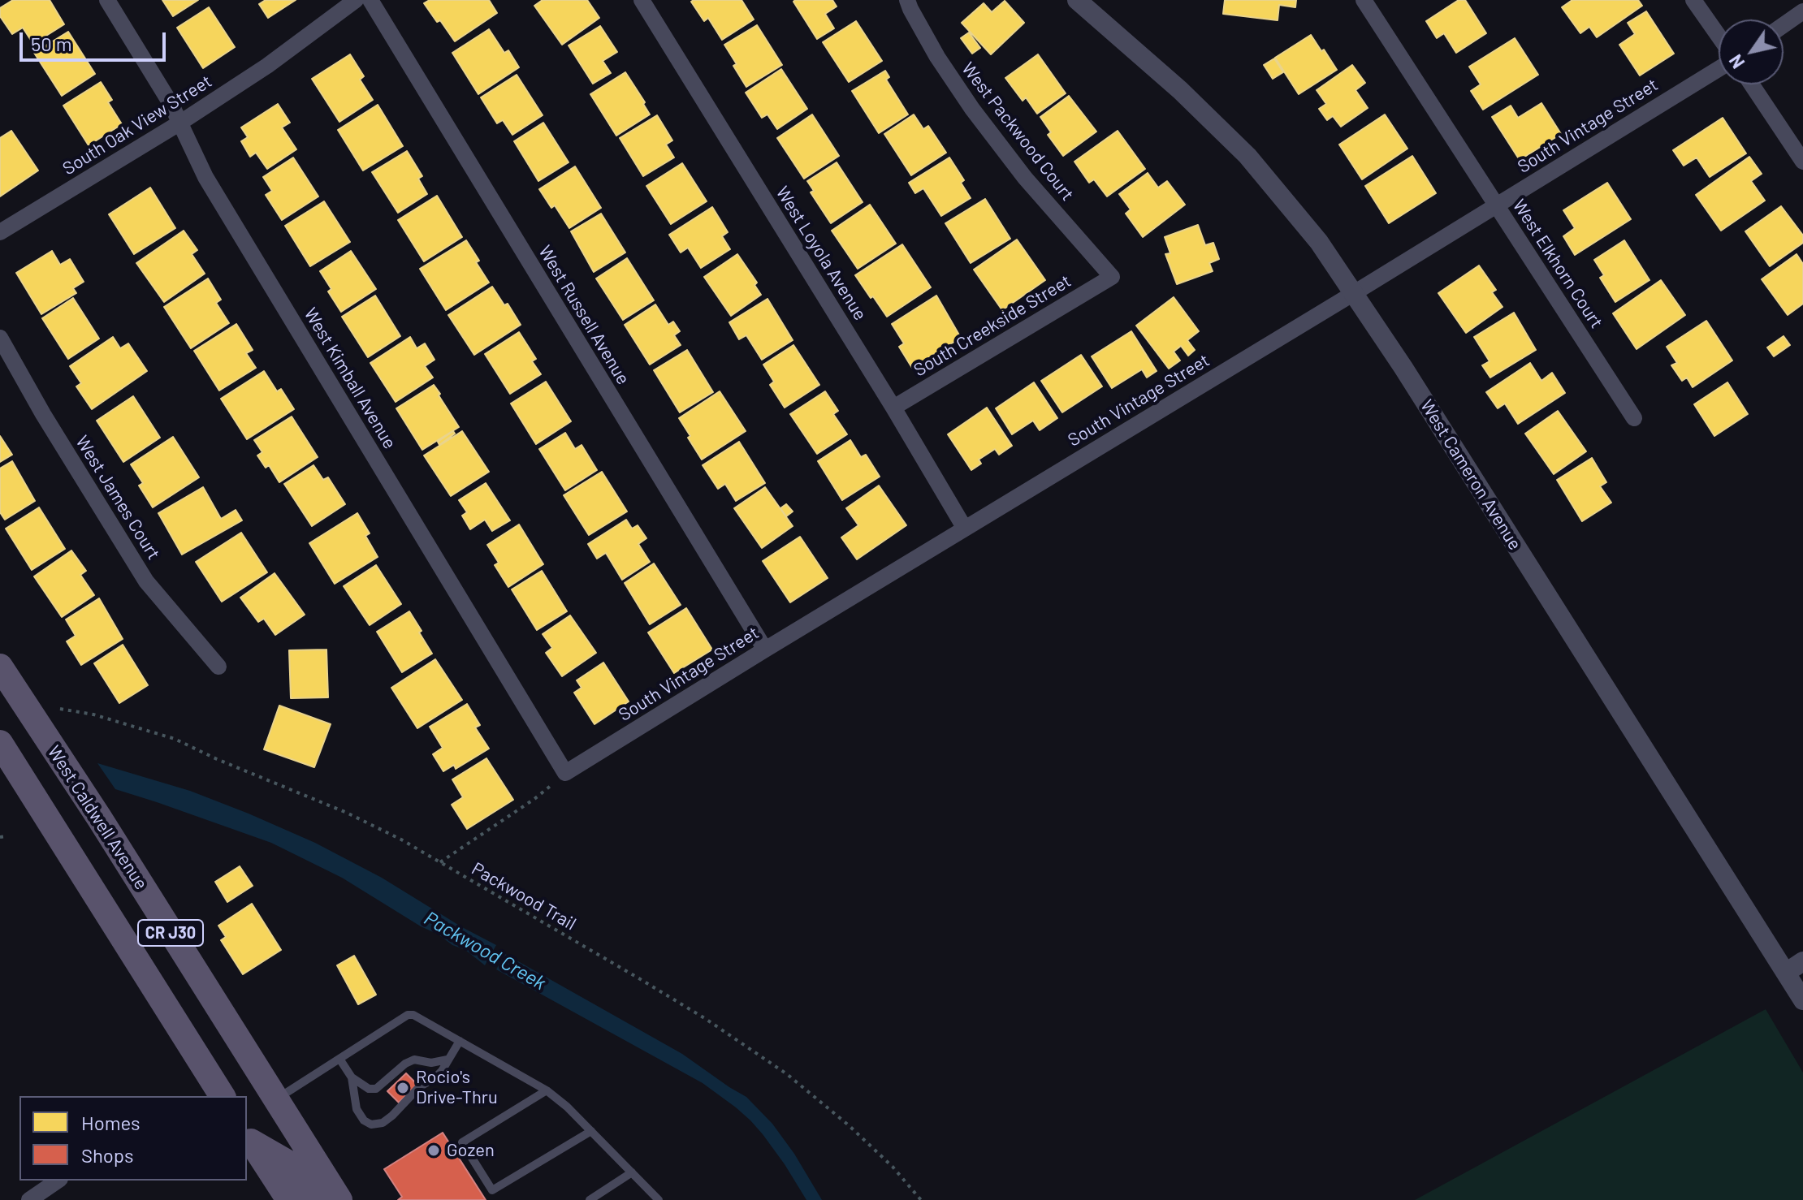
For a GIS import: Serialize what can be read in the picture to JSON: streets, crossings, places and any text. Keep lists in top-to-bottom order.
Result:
{
  "streets": {
    "main road": ["West Caldwell Avenue", "CR J30"],
    "street": [
      "South Oak View Street",
      "South Vintage Street",
      "West Packwood Court",
      "West Loyola Avenue",
      "West Elkhorn Court",
      "West Russell Avenue",
      "South Creekside Street",
      "West Kimball Avenue",
      "West Cameron Avenue",
      "West James Court"
    ],
    "path": ["Packwood Trail"]
  },
  "crossings": [
    ["South Oak View Street", "West Kimball Avenue"],
    ["South Vintage Street", "West Loyola Avenue"],
    ["South Vintage Street", "West Elkhorn Court"],
    ["South Vintage Street", "West Russell Avenue"],
    ["South Vintage Street", "West Kimball Avenue"],
    ["South Vintage Street", "West Cameron Avenue"],
    ["West Packwood Court", "South Creekside Street"],
    ["West Loyola Avenue", "South Creekside Street"]
  ],
  "water": ["Packwood Creek"],
  "places": ["Rocio's Drive-Thru", "Gozen"],
  "legend": ["Homes", "Shops"],
  "scale_bar": "50 m",
  "north": "bottom left"
}
